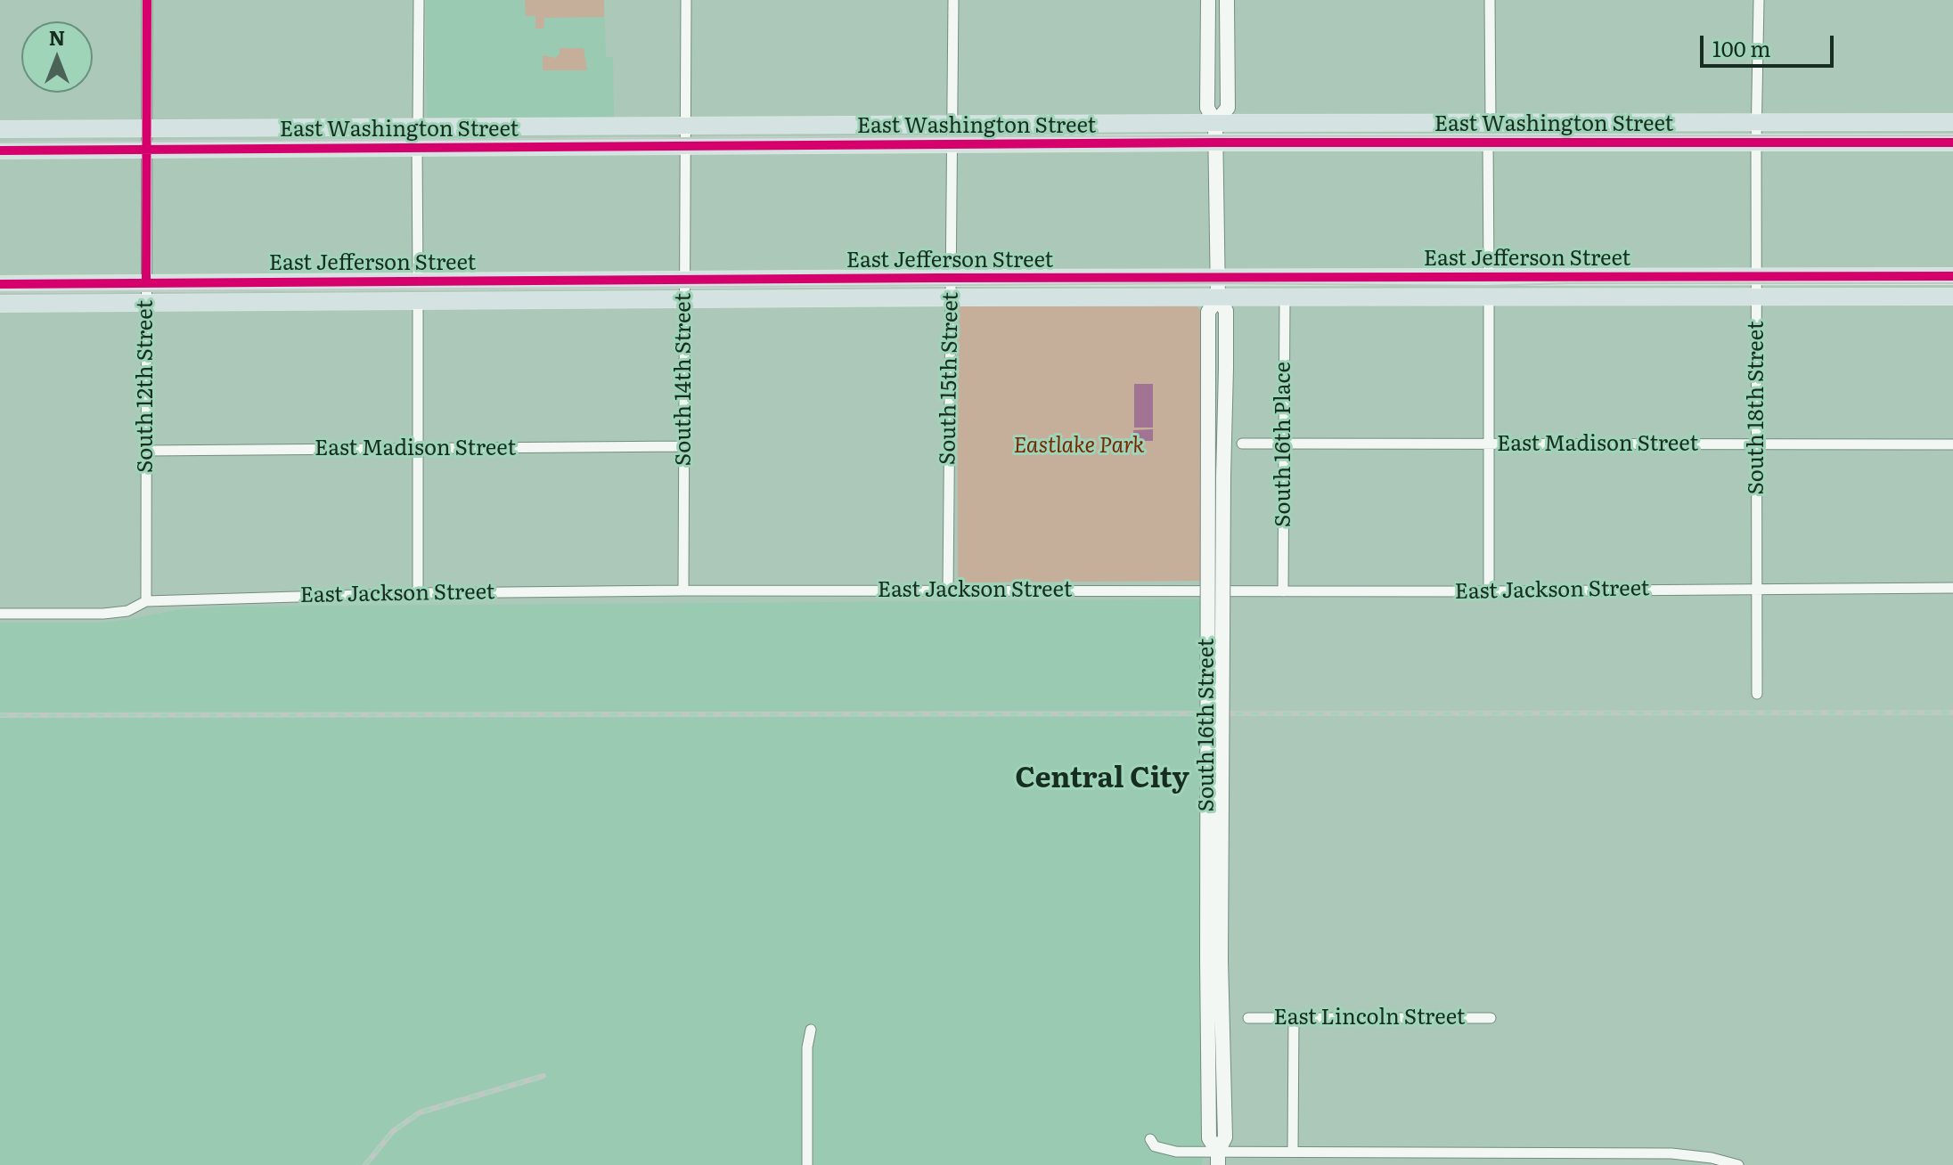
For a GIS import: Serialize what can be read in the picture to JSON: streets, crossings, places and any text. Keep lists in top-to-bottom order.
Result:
{
  "streets": {
    "main road": ["East Washington Street", "East Jefferson Street", "South 16th Street"],
    "street": [
      "South 15th Street",
      "South 14th Street",
      "South 12th Street",
      "South 18th Street",
      "South 16th Place",
      "East Madison Street",
      "East Jackson Street",
      "East Lincoln Street"
    ]
  },
  "crossings": [
    ["East Washington Street", "South 15th Street"],
    ["East Washington Street", "South 14th Street"],
    ["East Washington Street", "South 12th Street"],
    ["East Washington Street", "South 18th Street"],
    ["East Washington Street", "South 16th Street"],
    ["East Jefferson Street", "South 15th Street"],
    ["East Jefferson Street", "South 14th Street"],
    ["East Jefferson Street", "South 12th Street"],
    ["East Jefferson Street", "South 18th Street"],
    ["East Jefferson Street", "South 16th Place"],
    ["East Jefferson Street", "South 16th Street"],
    ["South 15th Street", "East Jackson Street"],
    ["South 14th Street", "East Madison Street"],
    ["South 14th Street", "East Jackson Street"],
    ["South 12th Street", "East Madison Street"],
    ["South 12th Street", "East Jackson Street"],
    ["South 18th Street", "East Madison Street"],
    ["South 18th Street", "East Jackson Street"],
    ["South 16th Place", "East Madison Street"],
    ["South 16th Place", "East Jackson Street"]
  ],
  "districts": ["Central City"],
  "parks": ["Eastlake Park"],
  "scale_bar": "100 m",
  "north": "top"
}
